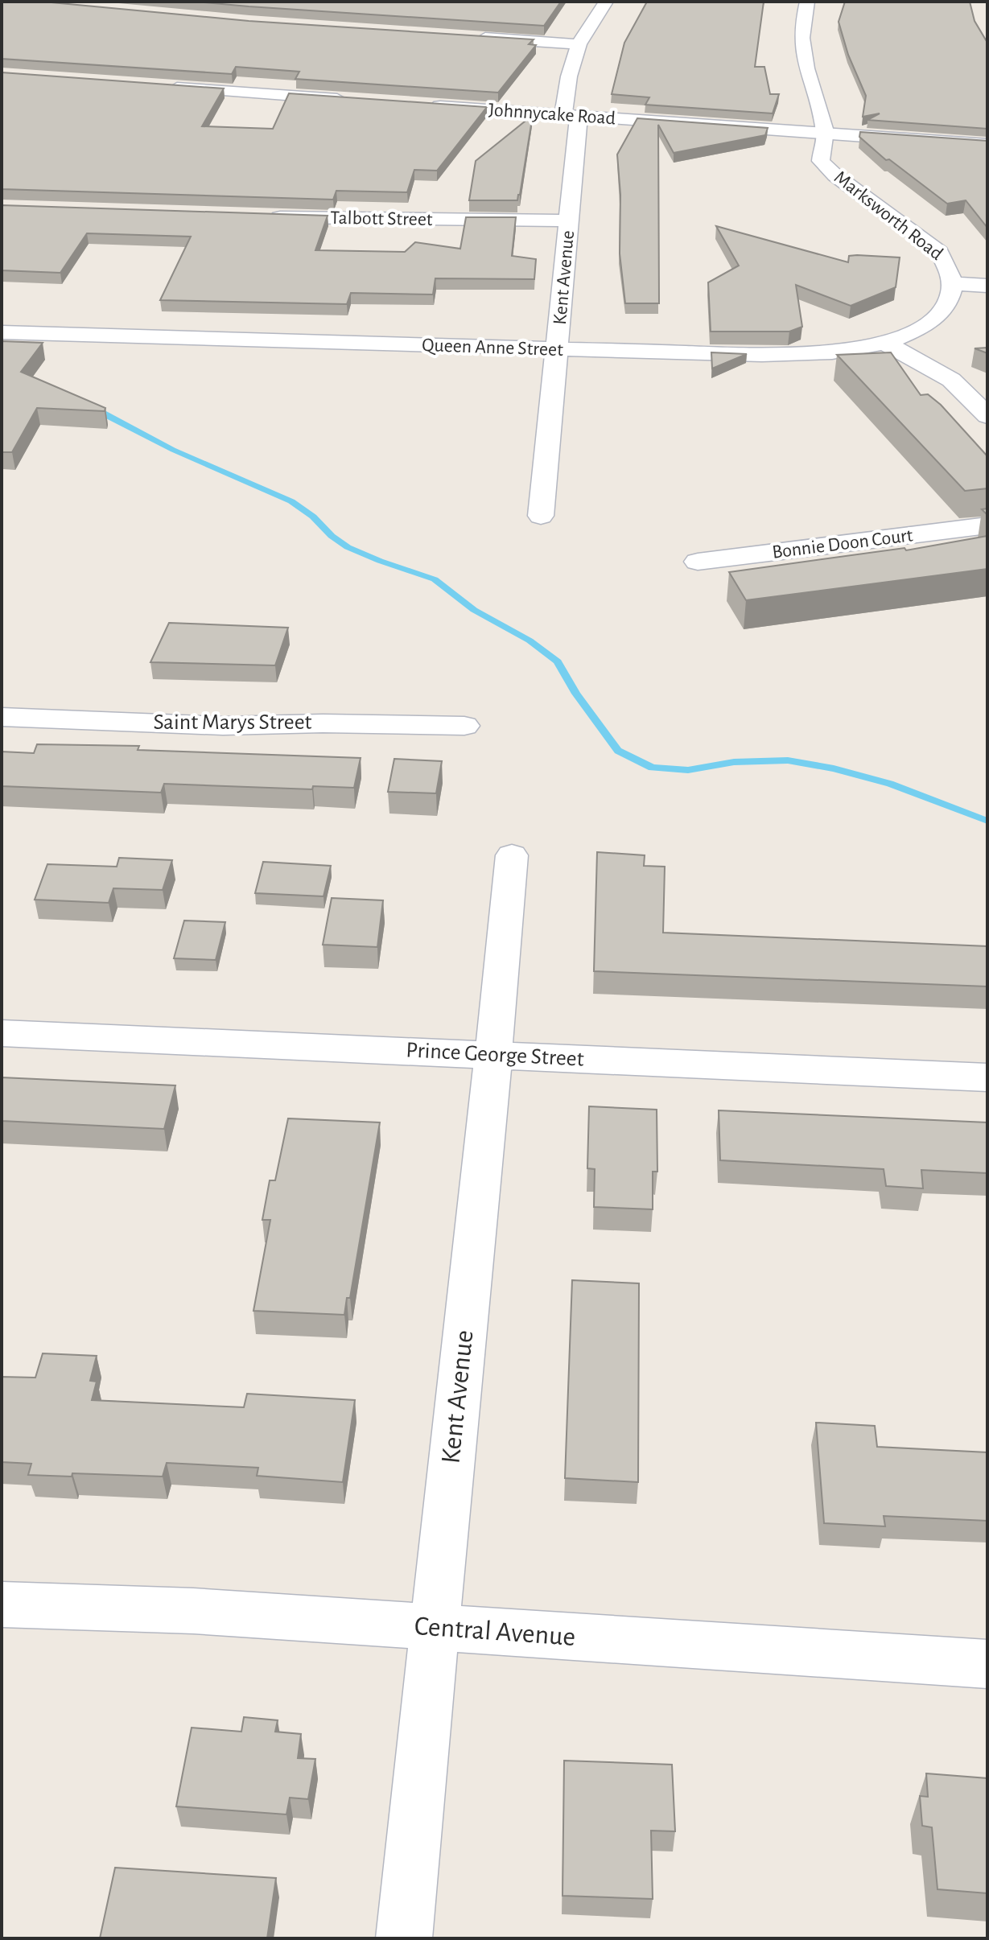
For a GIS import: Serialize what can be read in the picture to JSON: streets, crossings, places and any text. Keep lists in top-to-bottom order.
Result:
{
  "streets": {
    "street": [
      "Johnnycake Road",
      "Marksworth Road",
      "Talbott Street",
      "Kent Avenue",
      "Queen Anne Street",
      "Bonnie Doon Court",
      "Saint Marys Street",
      "Prince George Street",
      "Central Avenue"
    ]
  },
  "crossings": [
    ["Johnnycake Road", "Marksworth Road"],
    ["Johnnycake Road", "Kent Avenue"],
    ["Marksworth Road", "Queen Anne Street"],
    ["Talbott Street", "Kent Avenue"],
    ["Kent Avenue", "Queen Anne Street"],
    ["Kent Avenue", "Prince George Street"],
    ["Kent Avenue", "Central Avenue"]
  ]
}
